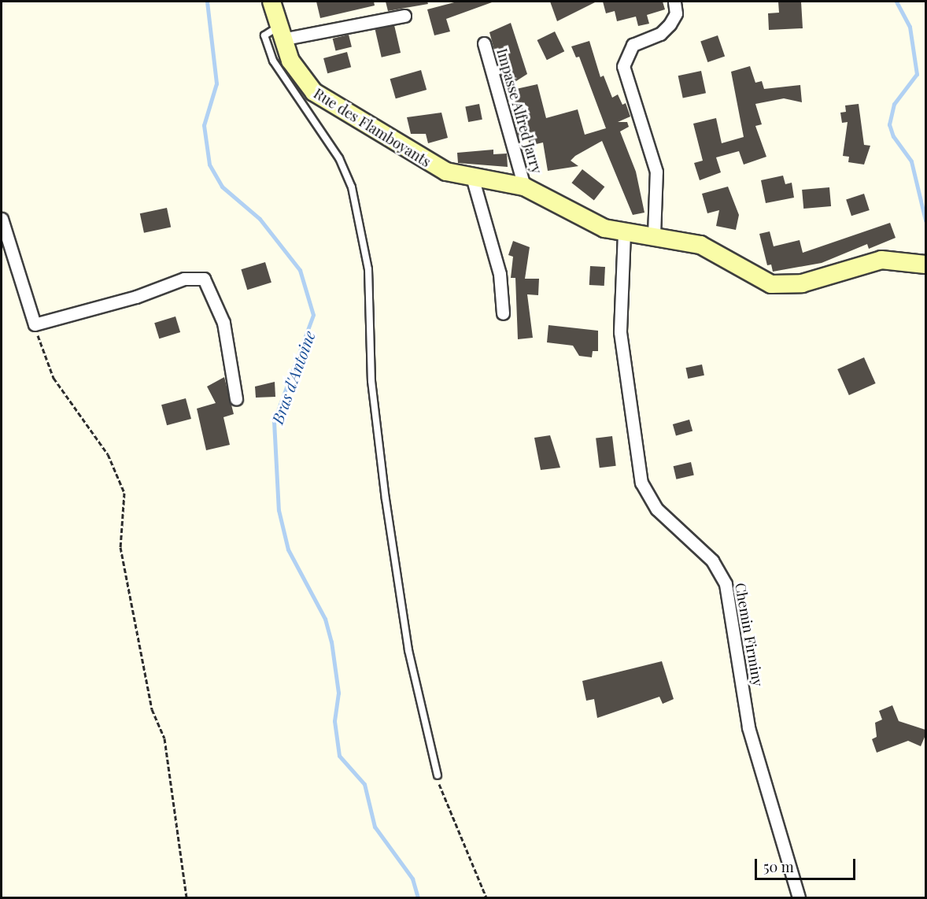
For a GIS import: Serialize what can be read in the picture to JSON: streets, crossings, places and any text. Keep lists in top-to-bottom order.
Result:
{
  "streets": {
    "main road": ["Rue des Flamboyants"],
    "street": ["Impasse Alfred Jarry", "Chemin Firminy"]
  },
  "crossings": [
    ["Impasse Alfred Jarry", "Rue des Flamboyants"],
    ["Rue des Flamboyants", "Chemin Firminy"]
  ],
  "water": ["Bras d'Antoine"],
  "scale_bar": "50 m"
}
